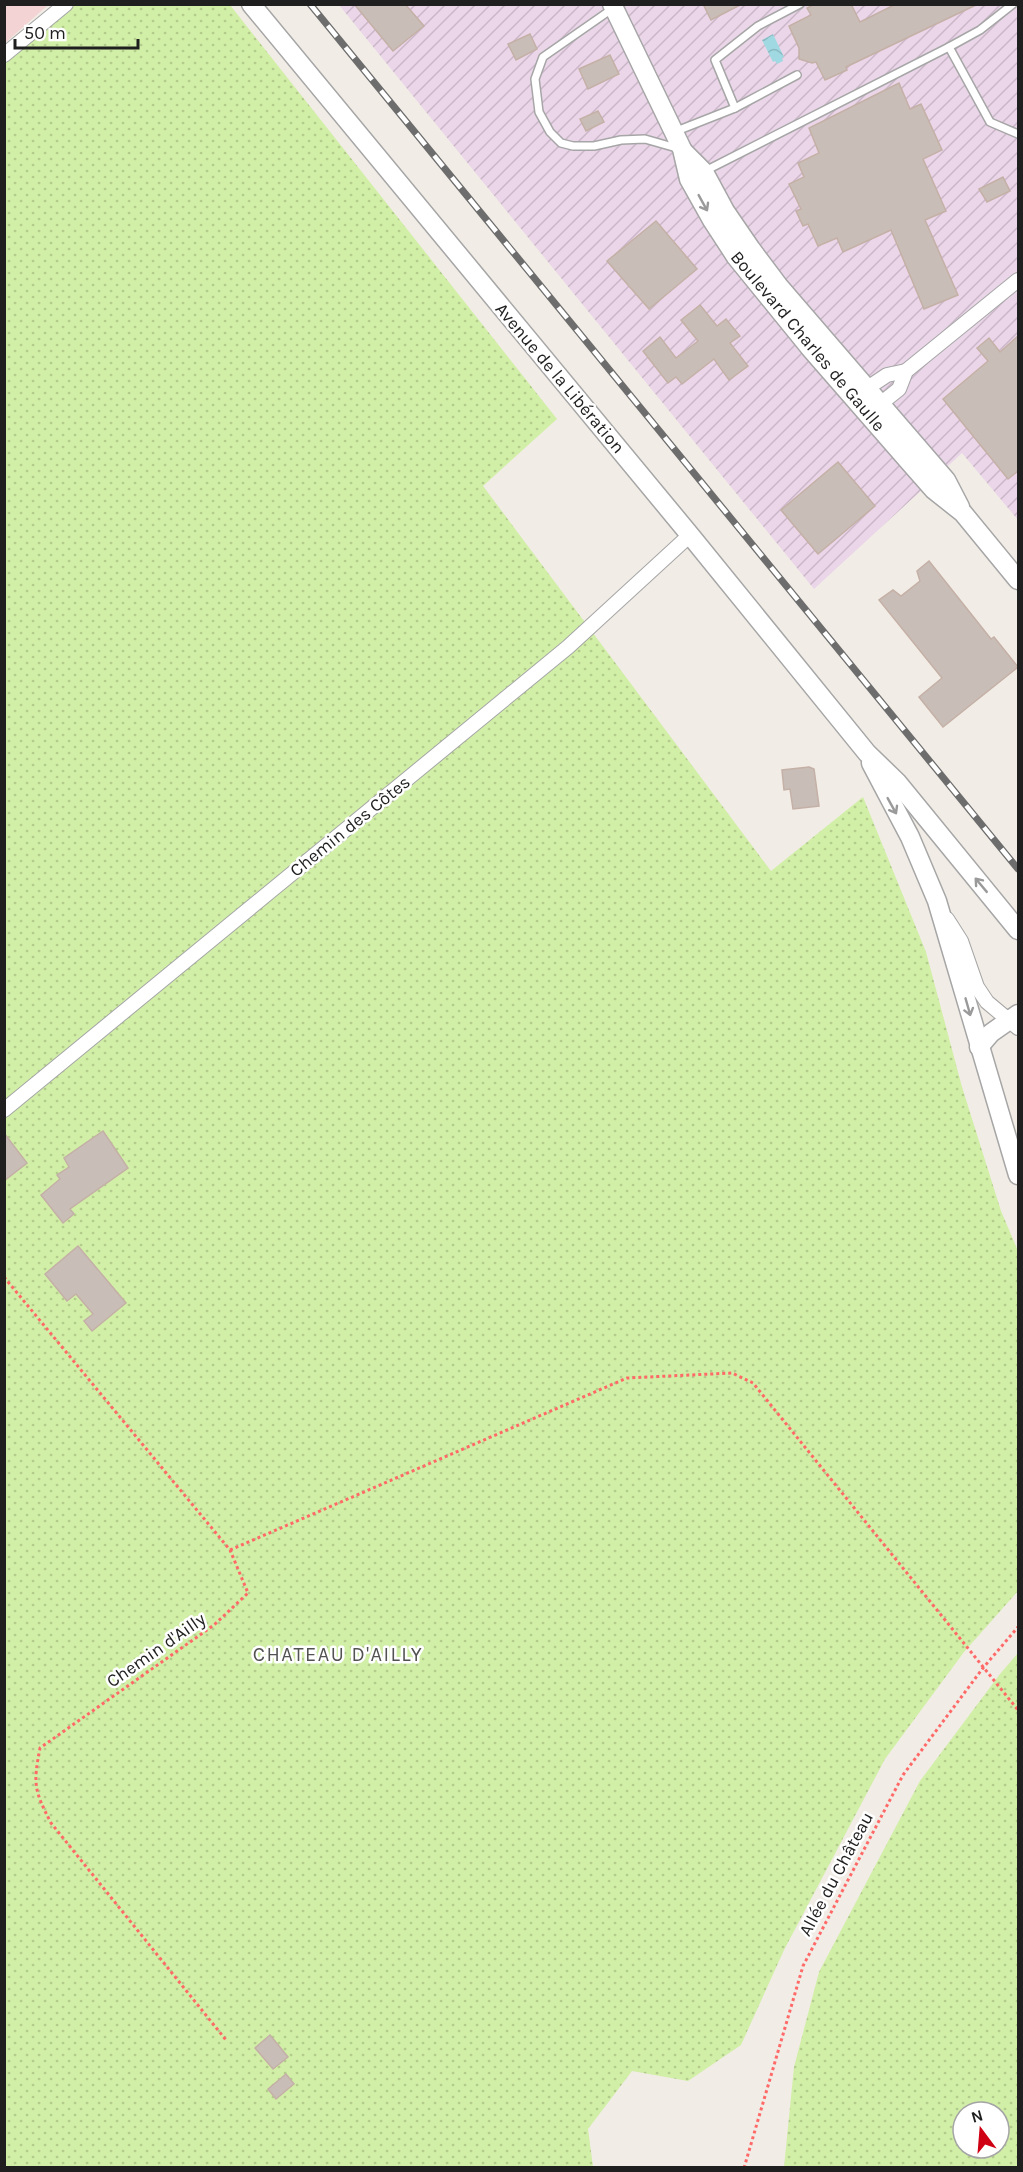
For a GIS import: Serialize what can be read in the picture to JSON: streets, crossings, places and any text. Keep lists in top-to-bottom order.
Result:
{
  "streets": {
    "street": ["Boulevard Charles de Gaulle", "Avenue de la Libération", "Chemin des Côtes"],
    "path": ["Chemin d'Ailly", "Allée du Château"]
  },
  "crossings": [
    ["Avenue de la Libération", "Chemin des Côtes"]
  ],
  "districts": ["CHATEAU D'AILLY"],
  "scale_bar": "50 m",
  "north": "top"
}
